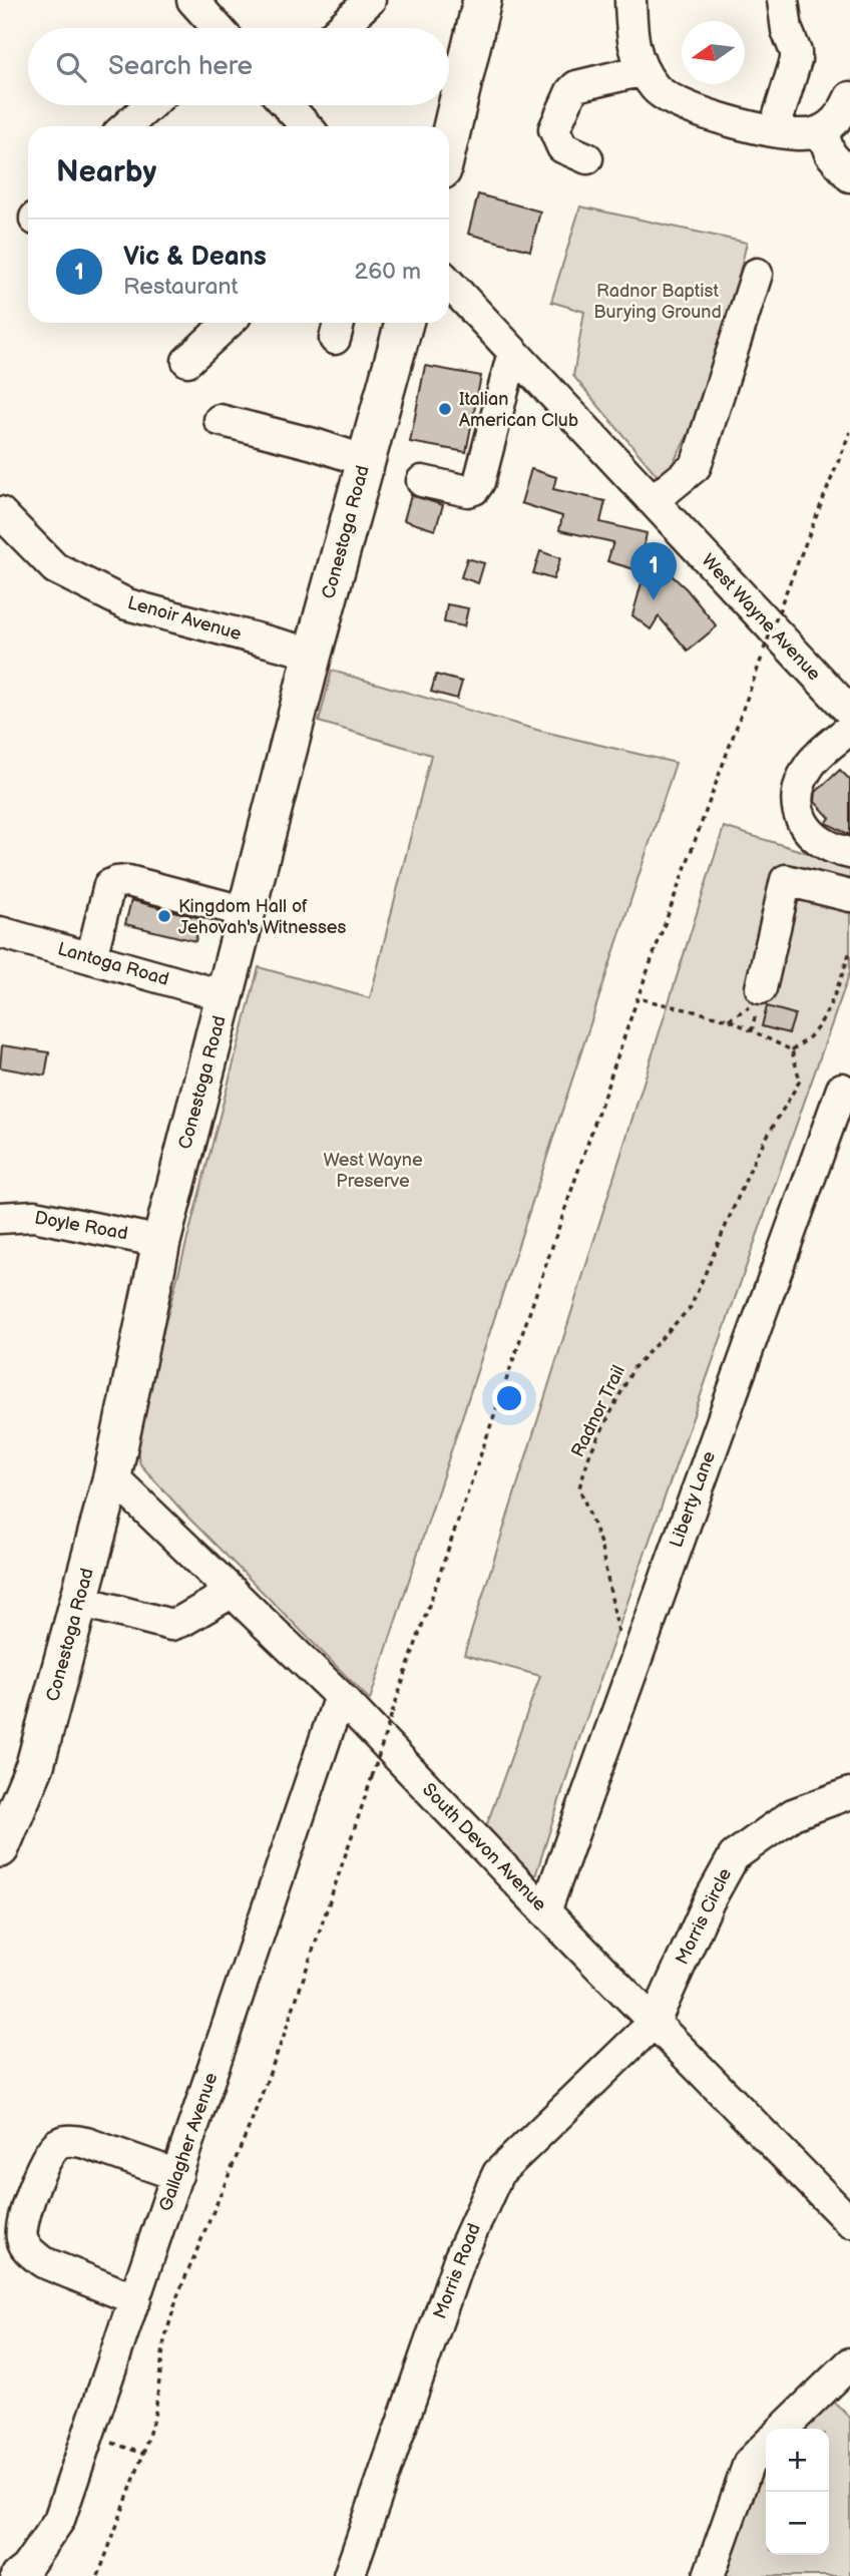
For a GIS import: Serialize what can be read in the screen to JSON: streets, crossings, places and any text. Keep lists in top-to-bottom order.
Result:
{
  "streets": {
    "main road": ["Conestoga Road"],
    "street": [
      "West Wayne Avenue",
      "Lenoir Avenue",
      "Lantoga Road",
      "Doyle Road",
      "Liberty Lane",
      "South Devon Avenue",
      "Morris Circle",
      "Gallagher Avenue",
      "Morris Road"
    ],
    "path": ["Radnor Trail"]
  },
  "crossings": [
    ["Conestoga Road", "Lenoir Avenue"],
    ["Conestoga Road", "Lantoga Road"],
    ["Conestoga Road", "Doyle Road"],
    ["Conestoga Road", "South Devon Avenue"],
    ["Liberty Lane", "South Devon Avenue"],
    ["South Devon Avenue", "Morris Circle"],
    ["South Devon Avenue", "Gallagher Avenue"],
    ["South Devon Avenue", "Morris Road"],
    ["Morris Circle", "Morris Road"]
  ],
  "parks": ["Radnor Baptist Burying Ground", "West Wayne Preserve"],
  "places": ["Italian American Club", "Kingdom Hall of Jehovah's Witnesses"],
  "north": "left",
  "page": {
    "search": "Search here",
    "heading": "Nearby",
    "list": [
      {
        "mark": "1",
        "name": "Vic & Deans",
        "note": "Restaurant",
        "value": "260 m"
      }
    ],
    "pins": "1",
    "map_buttons": ["+", "−"]
  }
}
